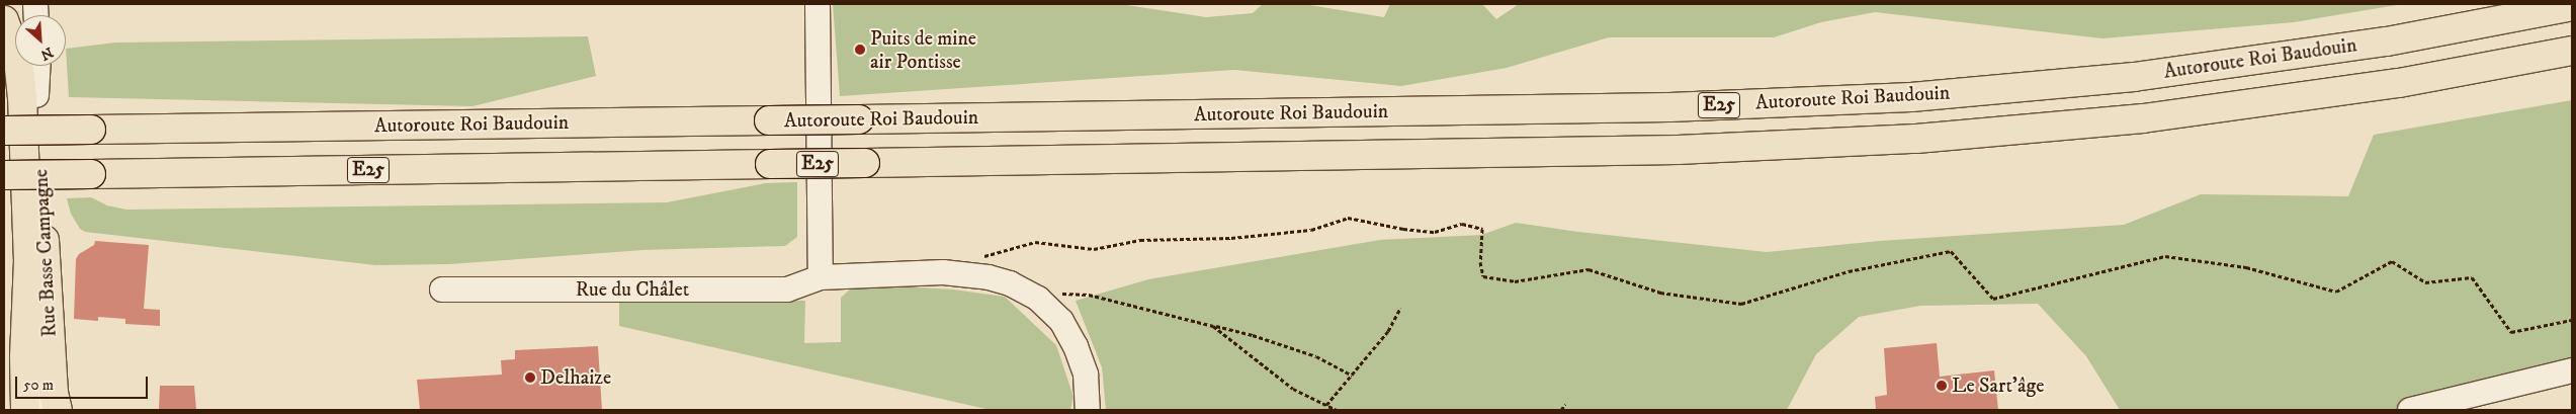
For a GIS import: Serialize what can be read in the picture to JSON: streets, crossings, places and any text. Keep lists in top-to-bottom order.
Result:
{
  "streets": {
    "main road": ["Autoroute Roi Baudouin", "E25", "Rue Basse Campagne"],
    "street": ["Rue du Châlet"]
  },
  "places": ["Puits de mine air Pontisse", "Delhaize", "Le Sart'âge"],
  "scale_bar": "50 m",
  "north": "bottom right"
}
